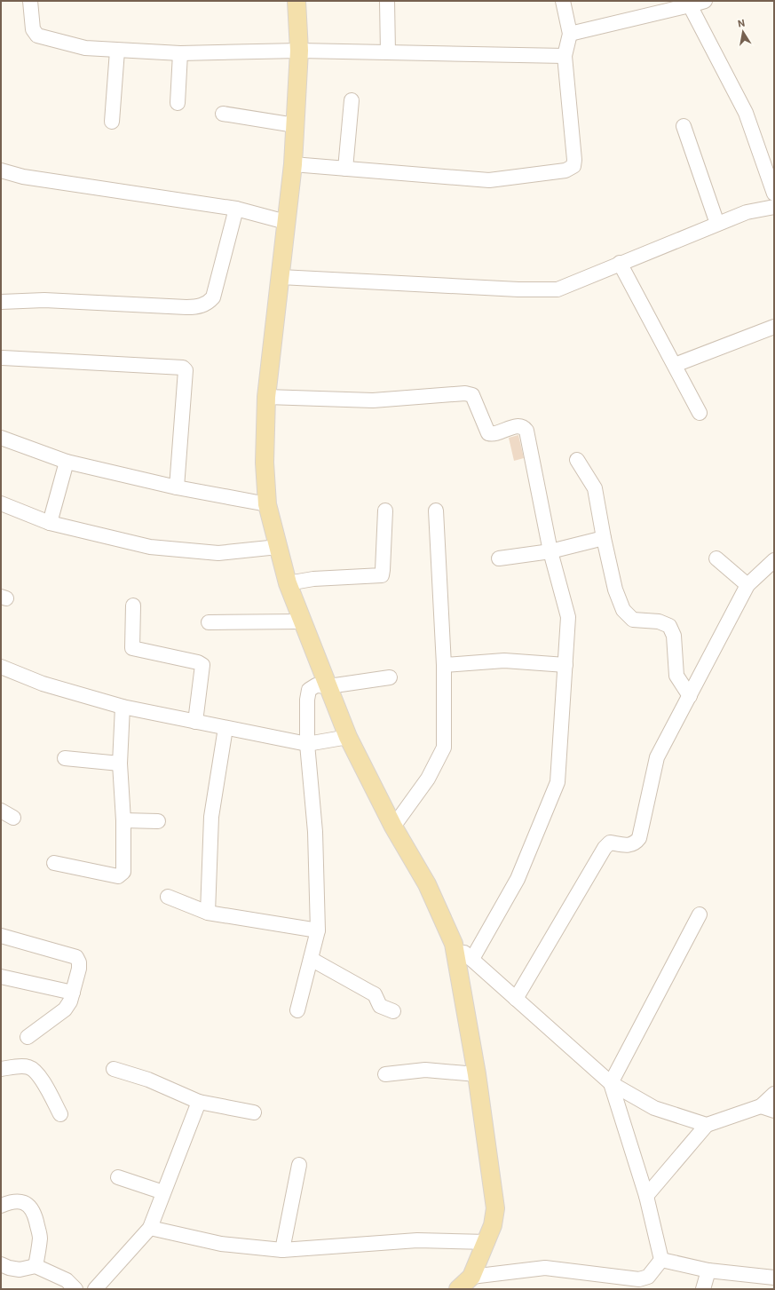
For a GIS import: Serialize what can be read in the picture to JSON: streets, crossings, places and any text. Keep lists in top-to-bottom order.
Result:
{
  "north": "top"
}
